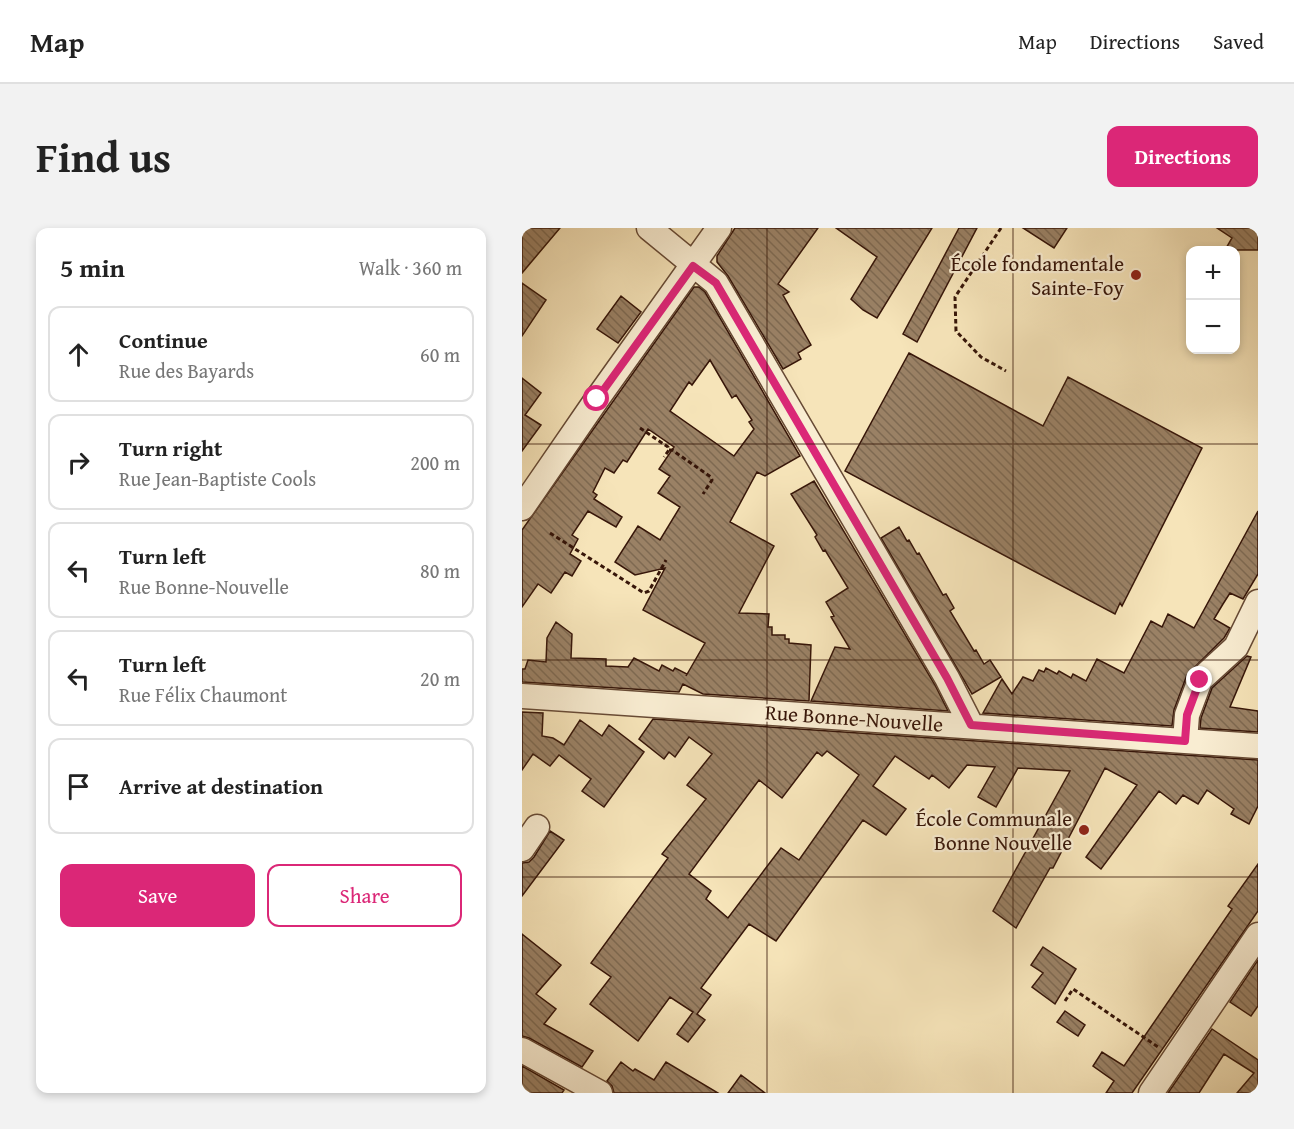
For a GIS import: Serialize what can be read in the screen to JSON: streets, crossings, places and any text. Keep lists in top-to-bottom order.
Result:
{
  "streets": {
    "street": ["Rue Bonne-Nouvelle"]
  },
  "places": ["École fondamentale Sainte-Foy", "École Communale Bonne Nouvelle"],
  "page": {
    "header": "Map",
    "nav": ["Map", "Directions", "Saved"],
    "title": "Find us",
    "buttons": [
      "Directions",
      ["Save", "Share"]
    ],
    "heading": ["5 min", "Walk · 360 m"],
    "map_buttons": ["+", "−"],
    "list": [
      ["Continue", "Rue des Bayards", "60 m"],
      ["Turn right", "Rue Jean-Baptiste Cools", "200 m"],
      ["Turn left", "Rue Bonne-Nouvelle", "80 m"],
      ["Turn left", "Rue Félix Chaumont", "20 m"],
      "Arrive at destination"
    ]
  }
}
